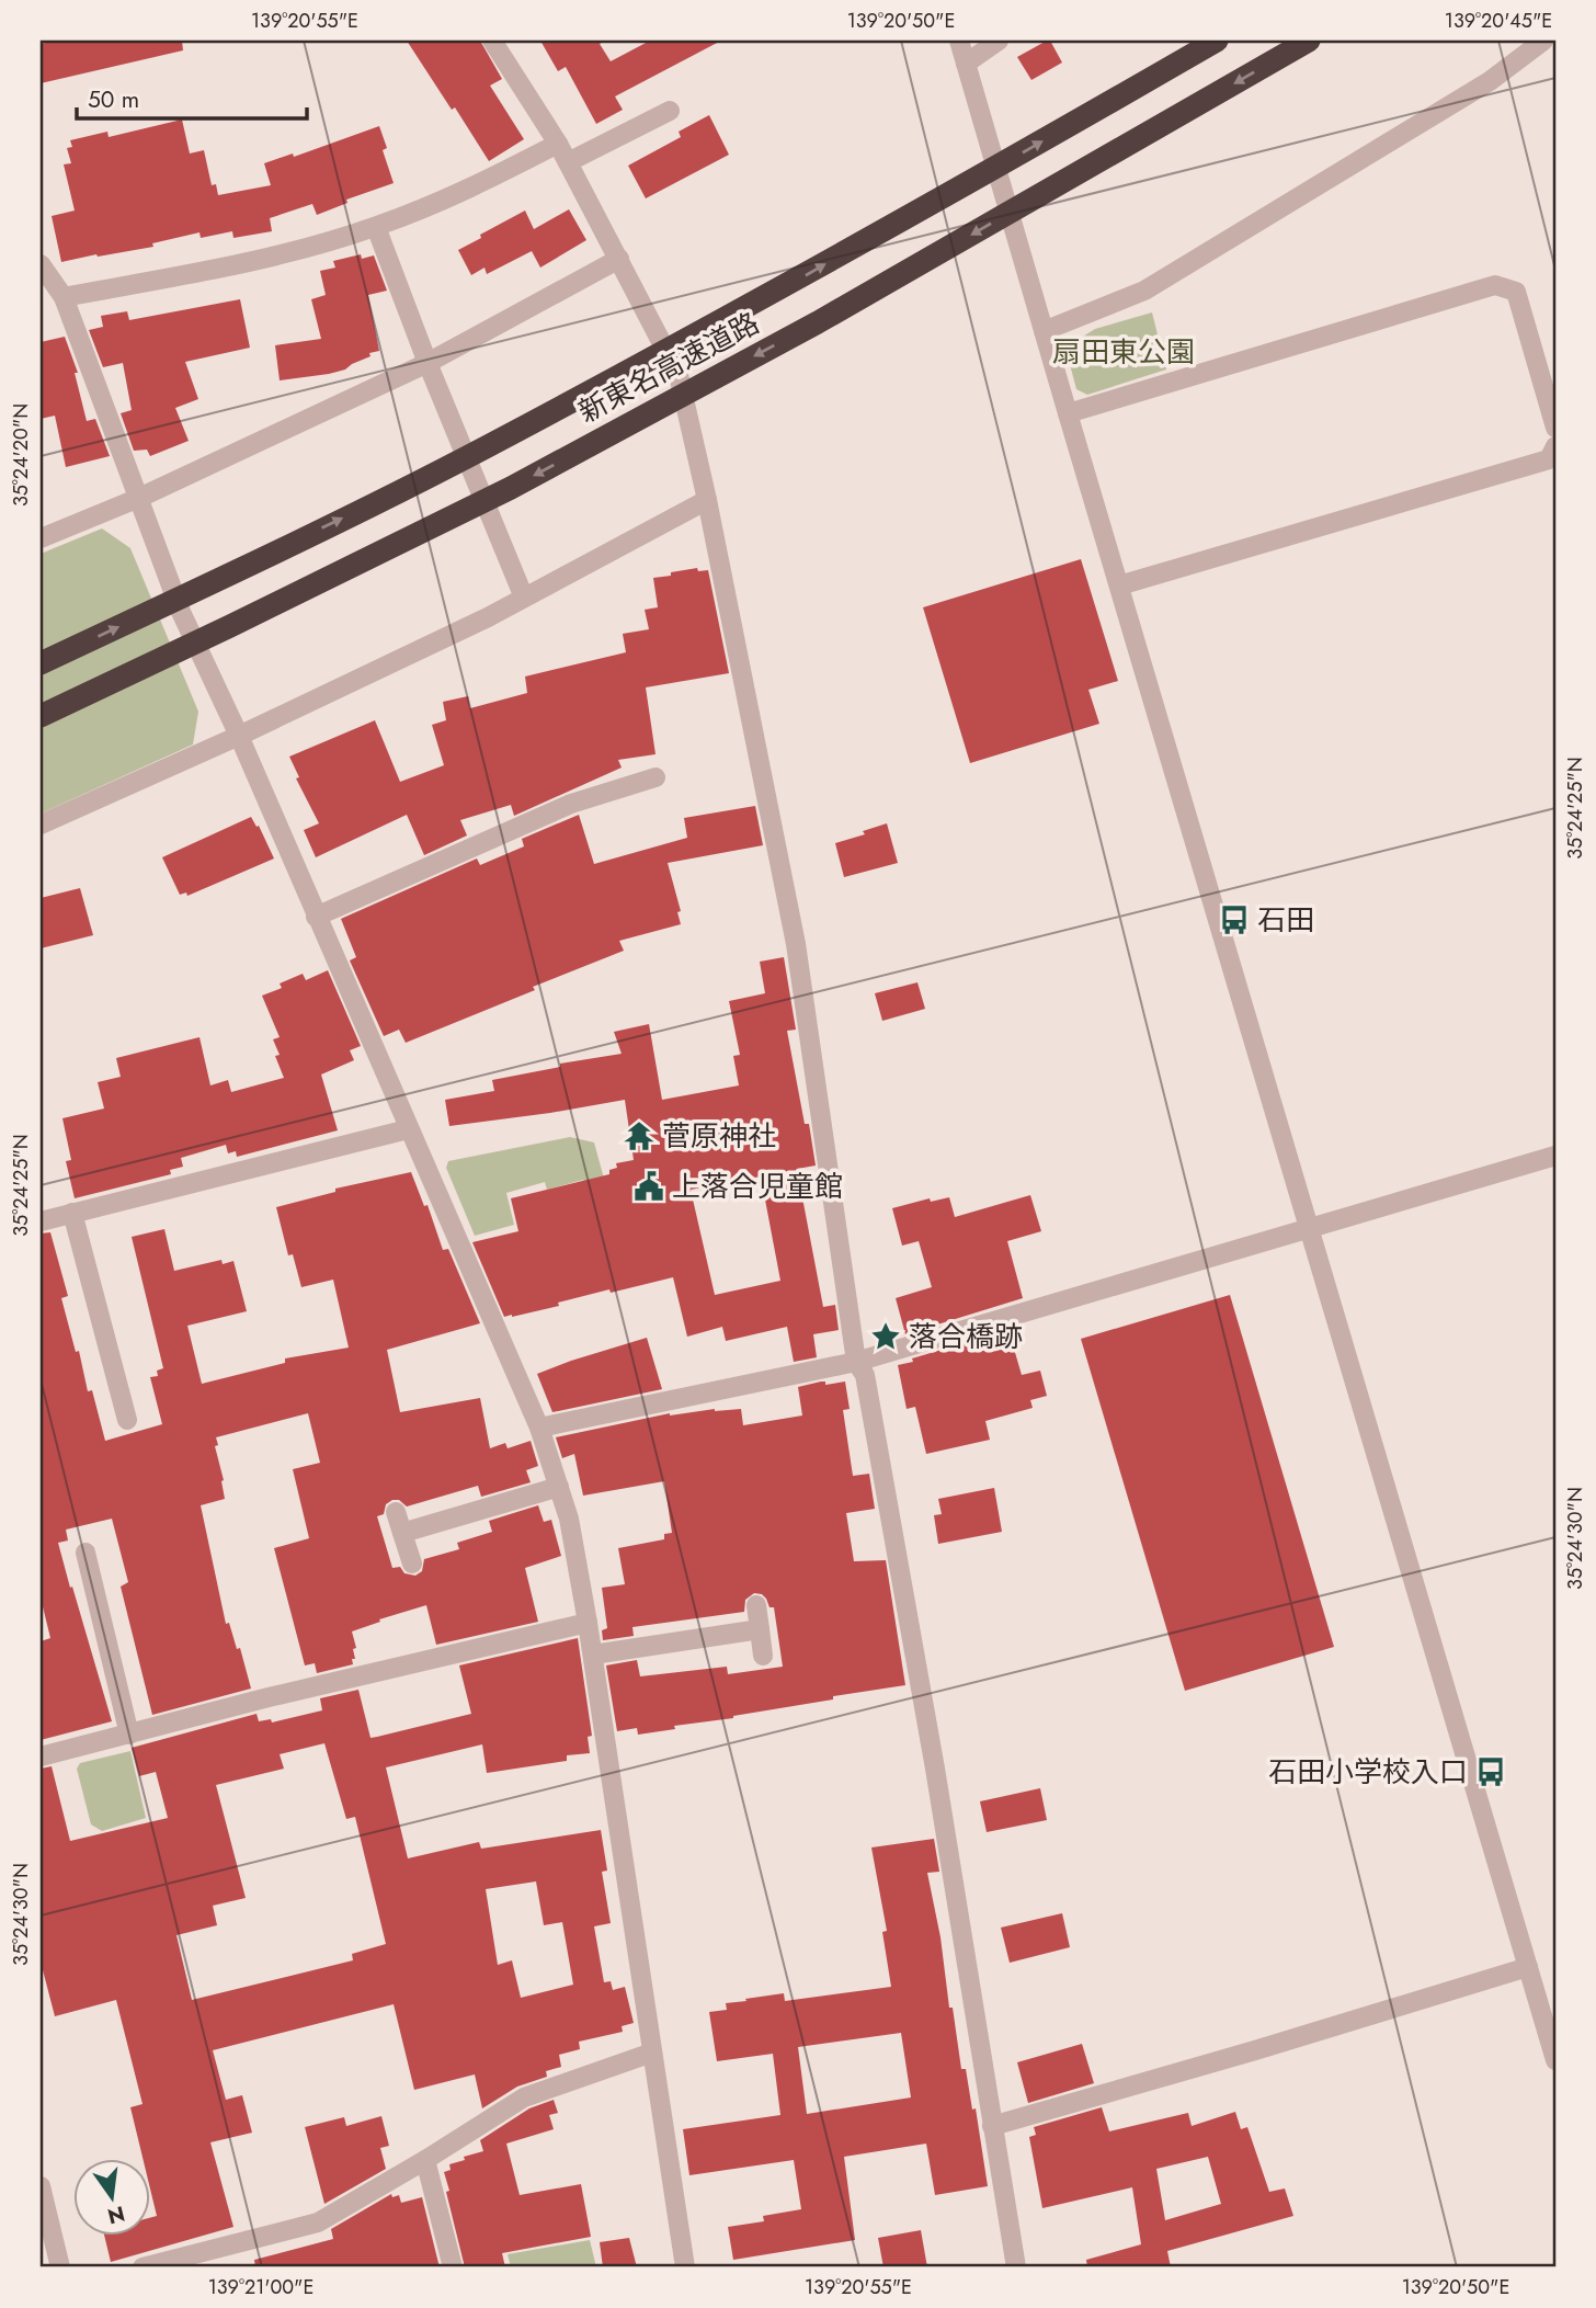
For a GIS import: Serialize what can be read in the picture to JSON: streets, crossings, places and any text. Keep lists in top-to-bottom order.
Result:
{
  "streets": {
    "highway": ["新東名高速道路"]
  },
  "parks": ["扇田東公園"],
  "places": {
    "bus stop": ["石田", "石田小学校入口"],
    "temple": ["菅原神社"],
    "public building": ["上落合児童館"],
    "place": ["落合橋跡"]
  },
  "scale_bar": "50 m",
  "north": "bottom",
  "coordinates": [
    "139°20'55\"E",
    "139°20'50\"E",
    "139°20'45\"E",
    "35°24'20\"N",
    "35°24'25\"N",
    "35°24'30\"N",
    "139°21'00\"E"
  ]
}
